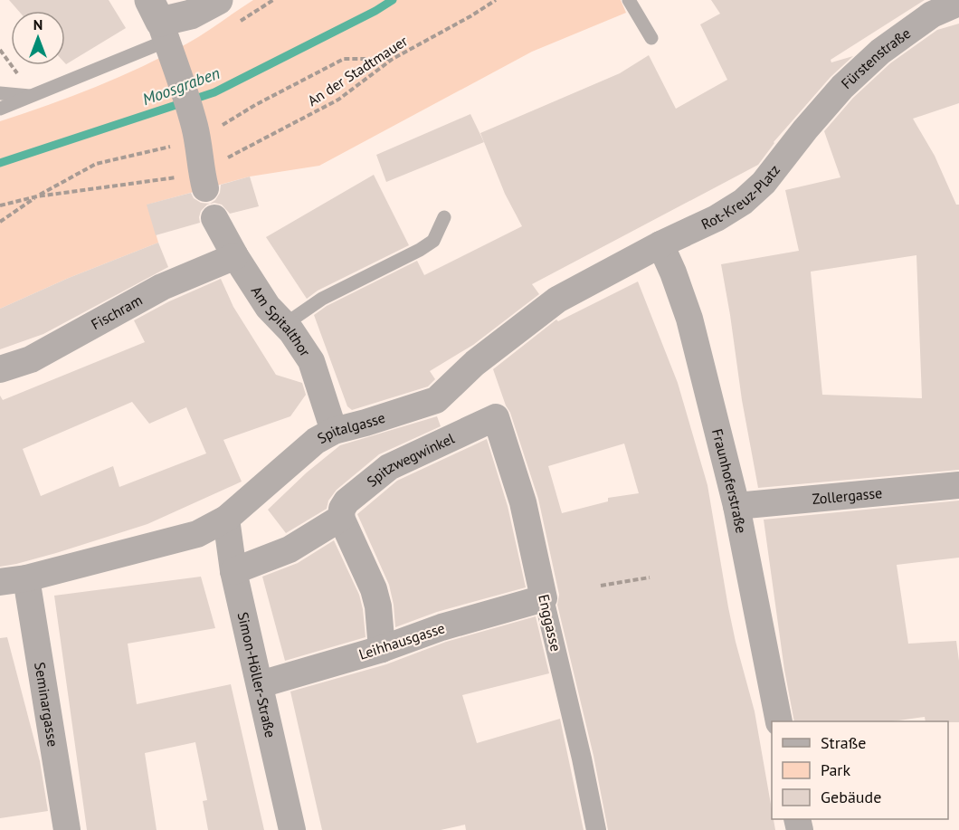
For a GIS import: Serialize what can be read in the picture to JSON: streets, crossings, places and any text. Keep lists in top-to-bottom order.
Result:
{
  "streets": {
    "street": [
      "Fürstenstraße",
      "Rot-Kreuz-Platz",
      "Fischram",
      "Am Spitalthor",
      "Spitalgasse",
      "Spitzwegwinkel",
      "Fraunhoferstraße",
      "Zollergasse",
      "Enggasse",
      "Leihhausgasse",
      "Simon-Höller-Straße",
      "Seminargasse"
    ],
    "path": ["An der Stadtmauer"]
  },
  "crossings": [
    ["Fürstenstraße", "Rot-Kreuz-Platz"],
    ["Rot-Kreuz-Platz", "Spitalgasse"],
    ["Rot-Kreuz-Platz", "Fraunhoferstraße"],
    ["Fischram", "Am Spitalthor"],
    ["Am Spitalthor", "Spitalgasse"],
    ["Spitalgasse", "Fraunhoferstraße"],
    ["Spitalgasse", "Simon-Höller-Straße"],
    ["Spitalgasse", "Seminargasse"],
    ["Spitzwegwinkel", "Enggasse"],
    ["Spitzwegwinkel", "Simon-Höller-Straße"],
    ["Fraunhoferstraße", "Zollergasse"],
    ["Enggasse", "Leihhausgasse"],
    ["Leihhausgasse", "Simon-Höller-Straße"]
  ],
  "water": ["Moosgraben"],
  "legend": ["Straße", "Park", "Gebäude"],
  "north": "top"
}
